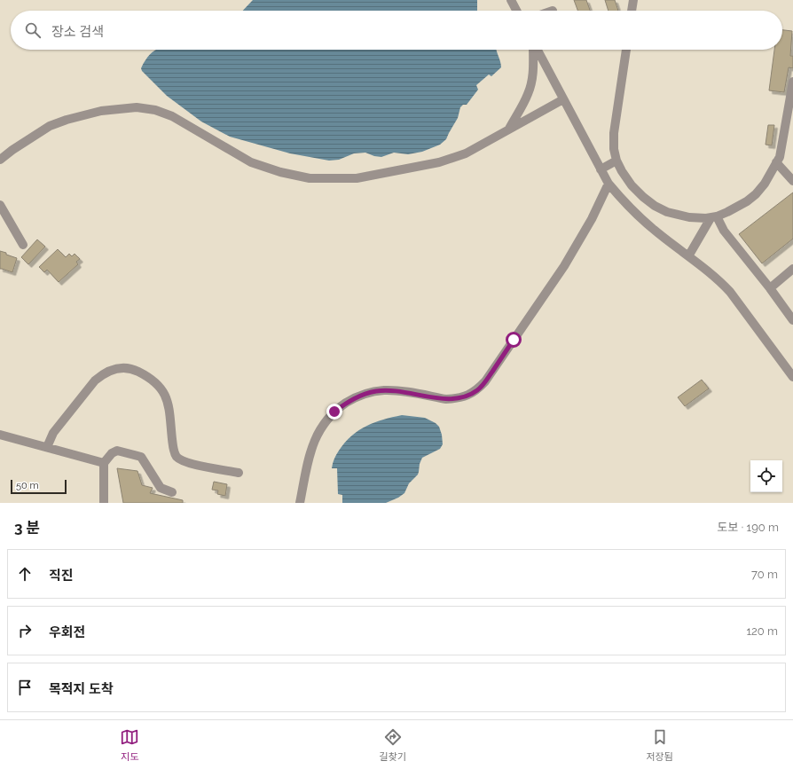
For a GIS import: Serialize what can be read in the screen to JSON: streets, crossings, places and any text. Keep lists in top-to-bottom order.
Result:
{
  "scale_bar": "50 m",
  "page": {
    "search": "장소 검색",
    "scale": "50 m",
    "heading": ["3 분", "도보 · 190 m"],
    "list": [
      ["직진", "70 m"],
      ["우회전", "120 m"],
      "목적지 도착"
    ],
    "nav": ["지도", "길찾기", "저장됨"]
  }
}
